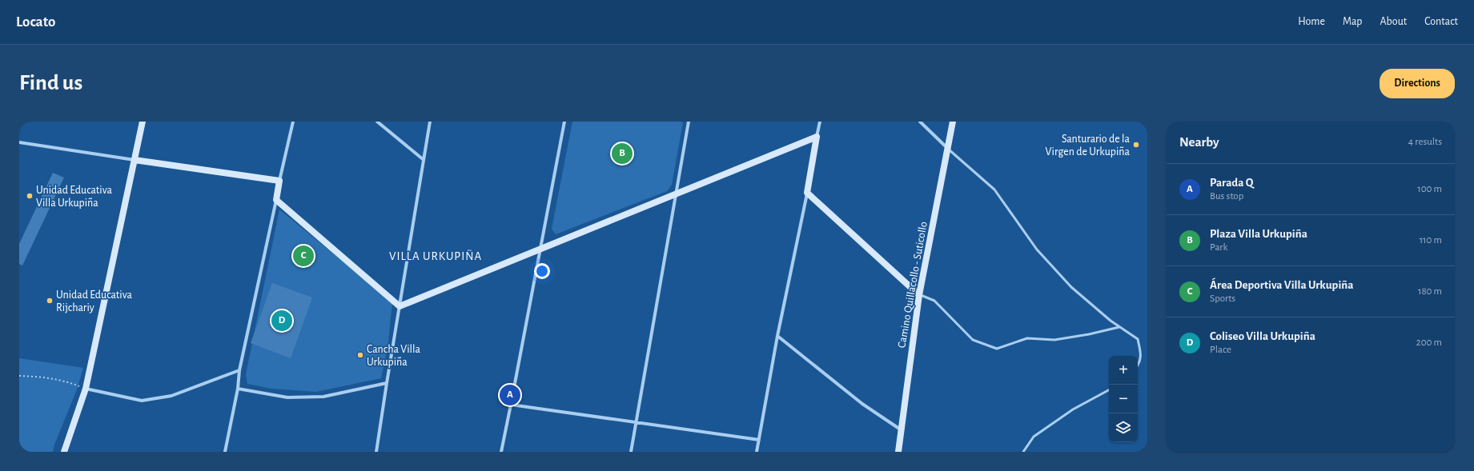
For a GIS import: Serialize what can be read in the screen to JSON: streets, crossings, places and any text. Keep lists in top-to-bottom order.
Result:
{
  "streets": {
    "street": ["Camino Quillacollo - Suticollo"]
  },
  "districts": ["VILLA URKUPIÑA"],
  "places": [
    "Santurario de la Virgen de Urkupiña",
    "Unidad Educativa Villa Urkupiña",
    "Unidad Educativa Rijchariy",
    "Cancha Villa Urkupiña"
  ],
  "page": {
    "header": "Locato",
    "nav": [
      "Home",
      "Map",
      "About",
      "Contact"
    ],
    "buttons": "Directions",
    "title": "Find us",
    "heading": ["Nearby", "4 results"],
    "pins": [
      "B",
      "C",
      "D",
      "A"
    ],
    "list": [
      {
        "mark": "A",
        "name": "Parada Q",
        "note": "Bus stop",
        "value": "100 m"
      },
      {
        "mark": "B",
        "name": "Plaza Villa Urkupiña",
        "note": "Park",
        "value": "110 m"
      },
      {
        "mark": "C",
        "name": "Área Deportiva Villa Urkupiña",
        "note": "Sports",
        "value": "180 m"
      },
      {
        "mark": "D",
        "name": "Coliseo Villa Urkupiña",
        "note": "Place",
        "value": "200 m"
      }
    ],
    "map_buttons": ["+", "−"]
  }
}
